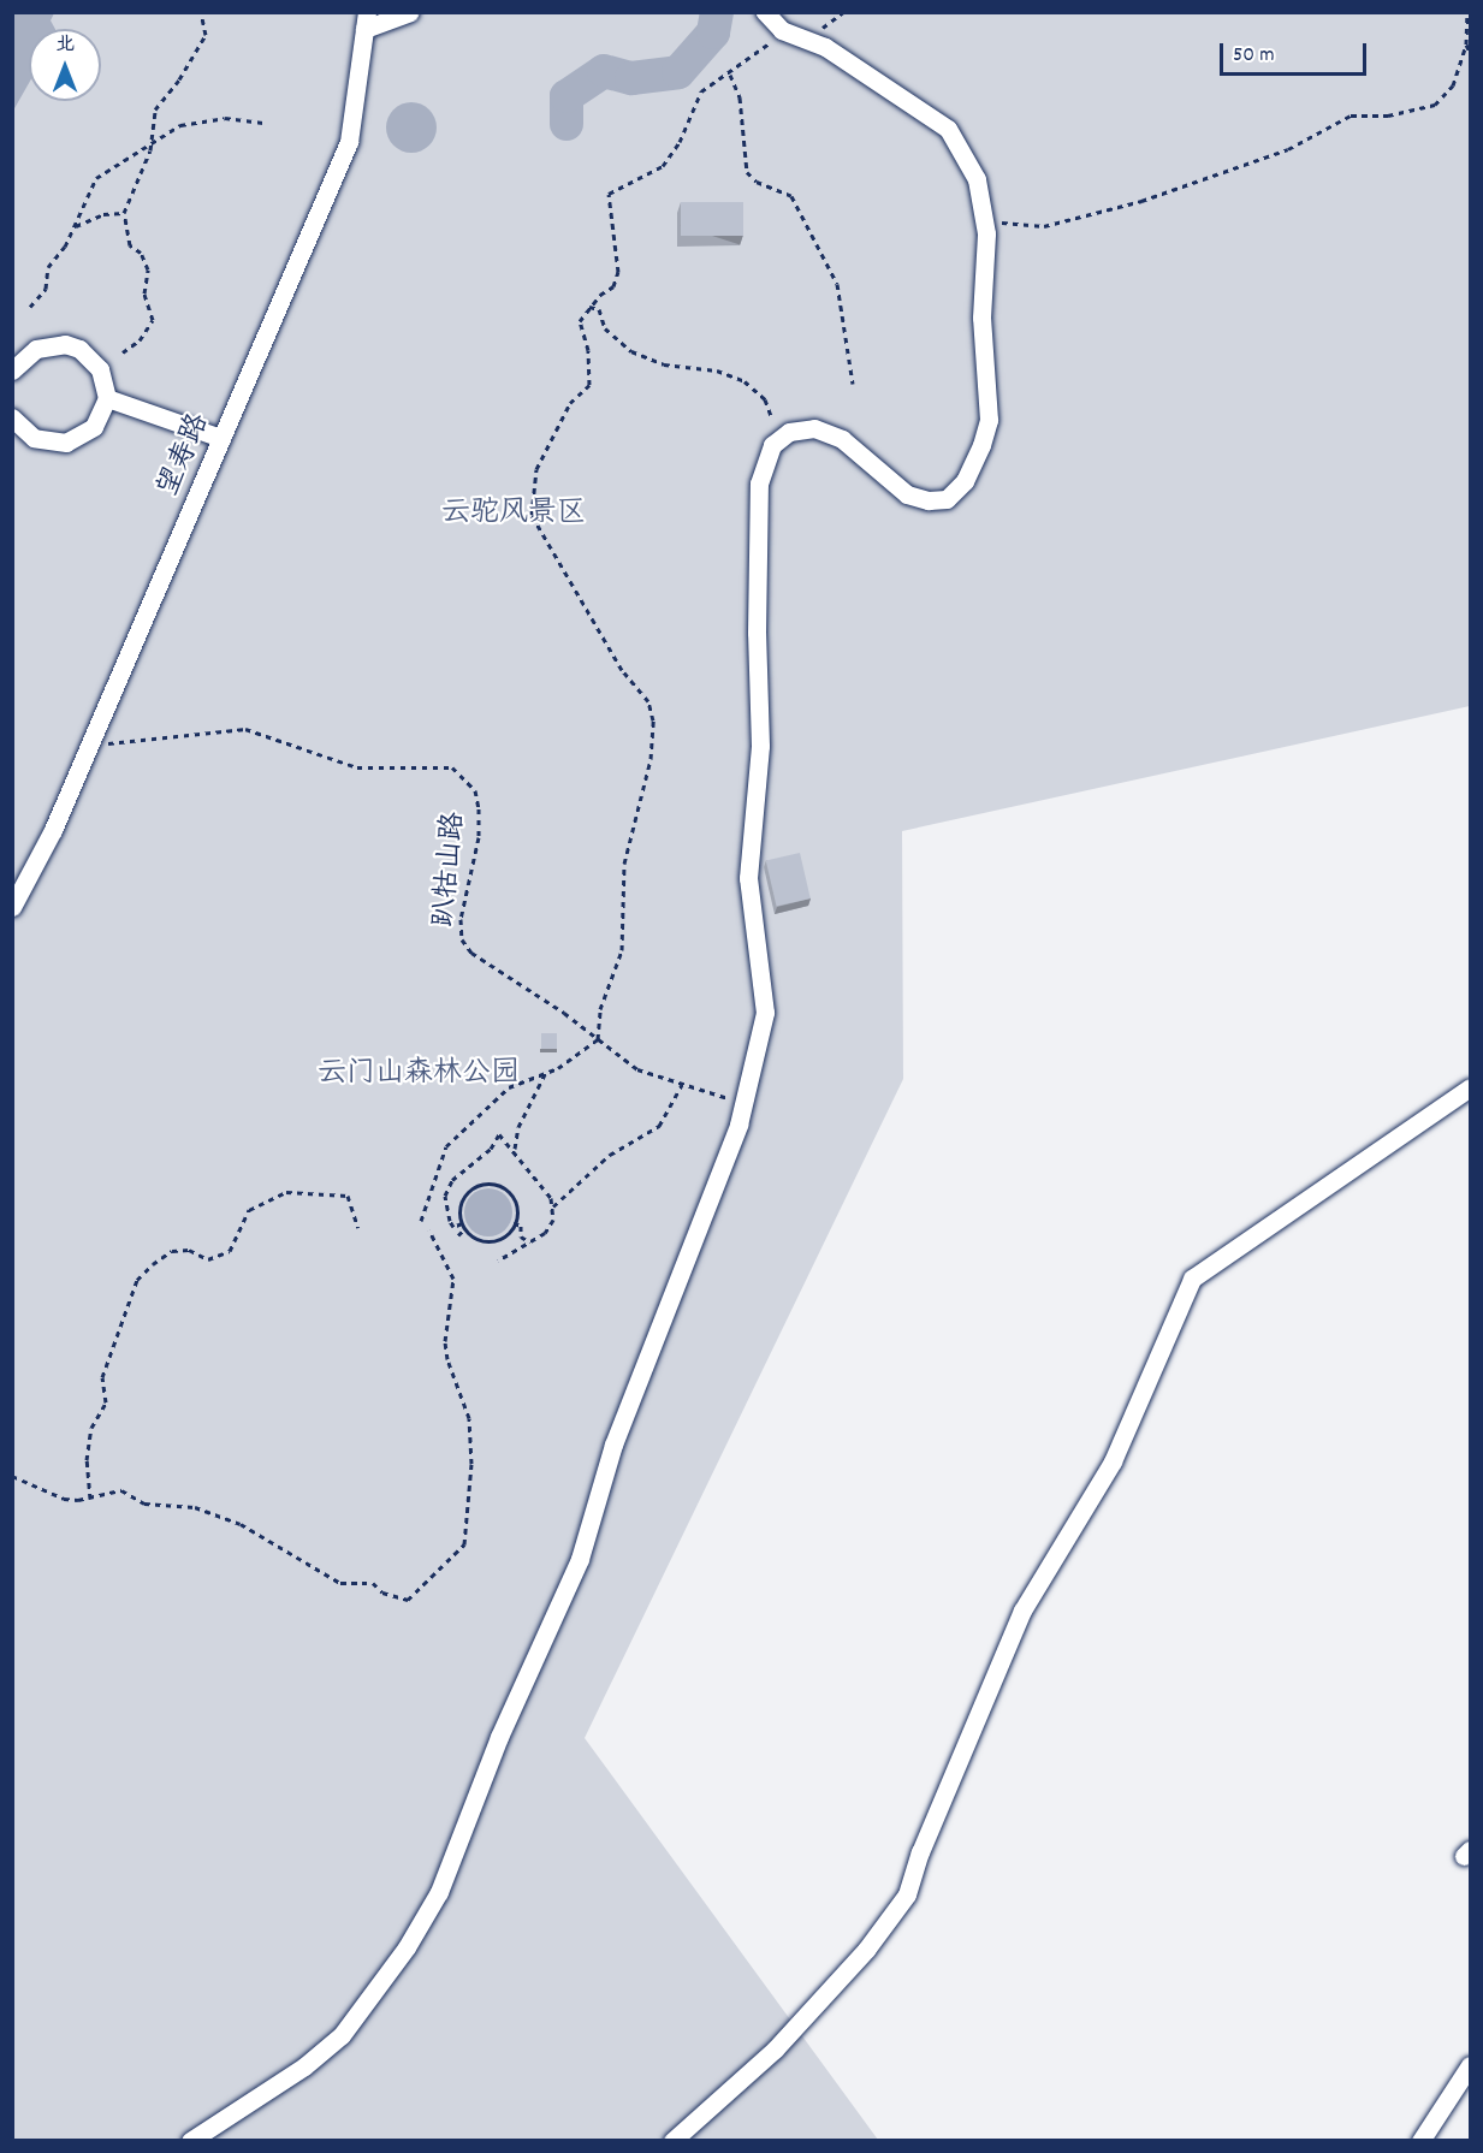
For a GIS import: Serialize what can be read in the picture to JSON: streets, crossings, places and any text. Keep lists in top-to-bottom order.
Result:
{
  "streets": {
    "street": ["望寿路"],
    "path": ["趴牯山路"]
  },
  "crossings": [
    ["望寿路", "趴牯山路"]
  ],
  "parks": ["云驼风景区", "云门山森林公园"],
  "scale_bar": "50 m",
  "north": "top"
}
